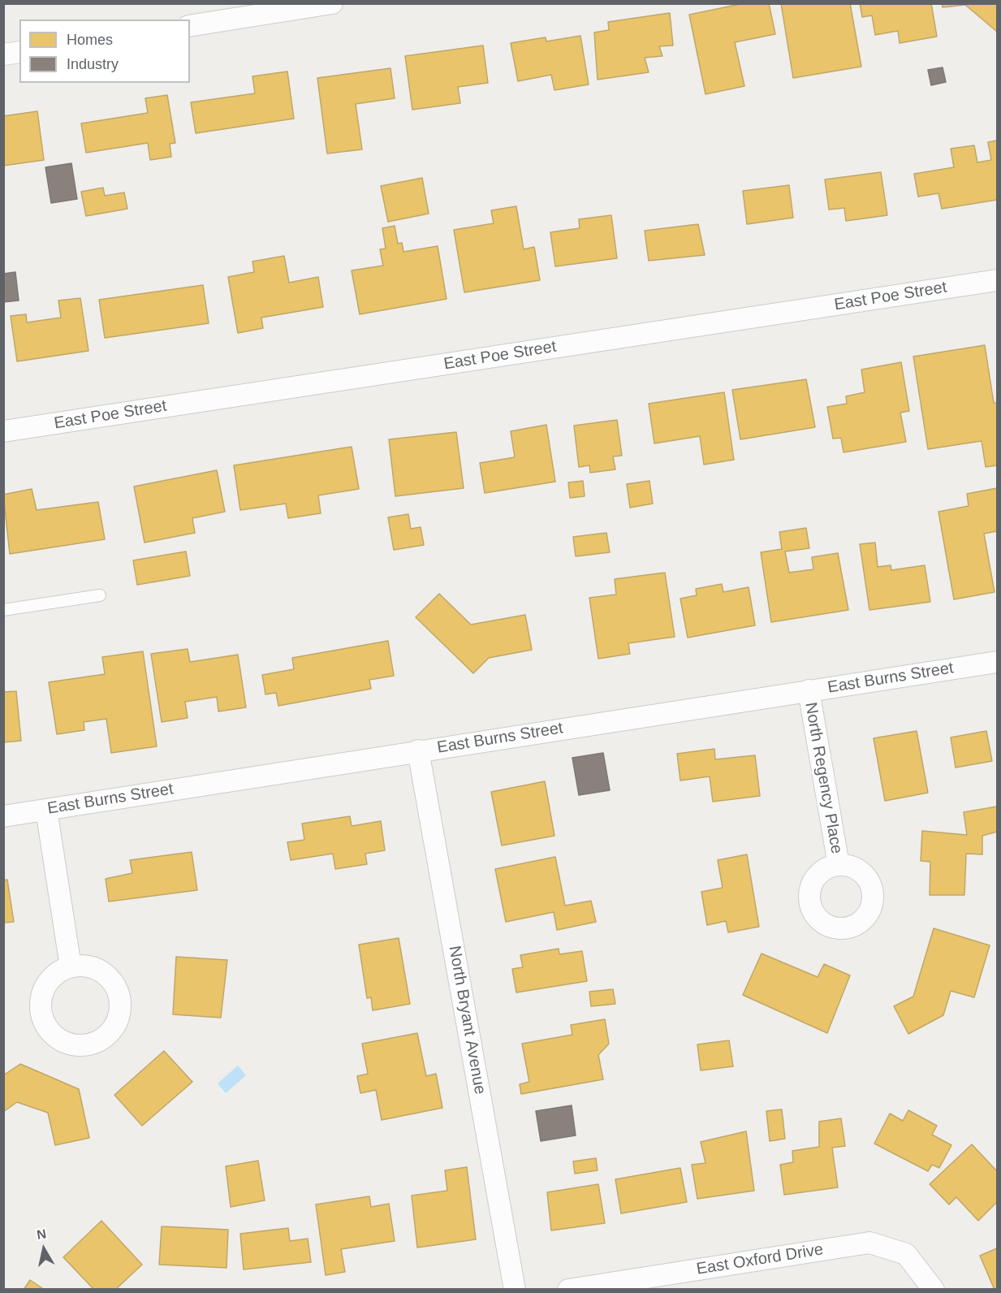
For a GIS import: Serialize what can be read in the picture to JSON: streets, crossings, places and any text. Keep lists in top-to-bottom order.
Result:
{
  "streets": {
    "street": [
      "East Poe Street",
      "East Burns Street",
      "North Regency Place",
      "North Bryant Avenue",
      "East Oxford Drive"
    ]
  },
  "crossings": [
    ["East Burns Street", "North Regency Place"],
    ["East Burns Street", "North Bryant Avenue"]
  ],
  "legend": ["Homes", "Industry"],
  "north": "top"
}
